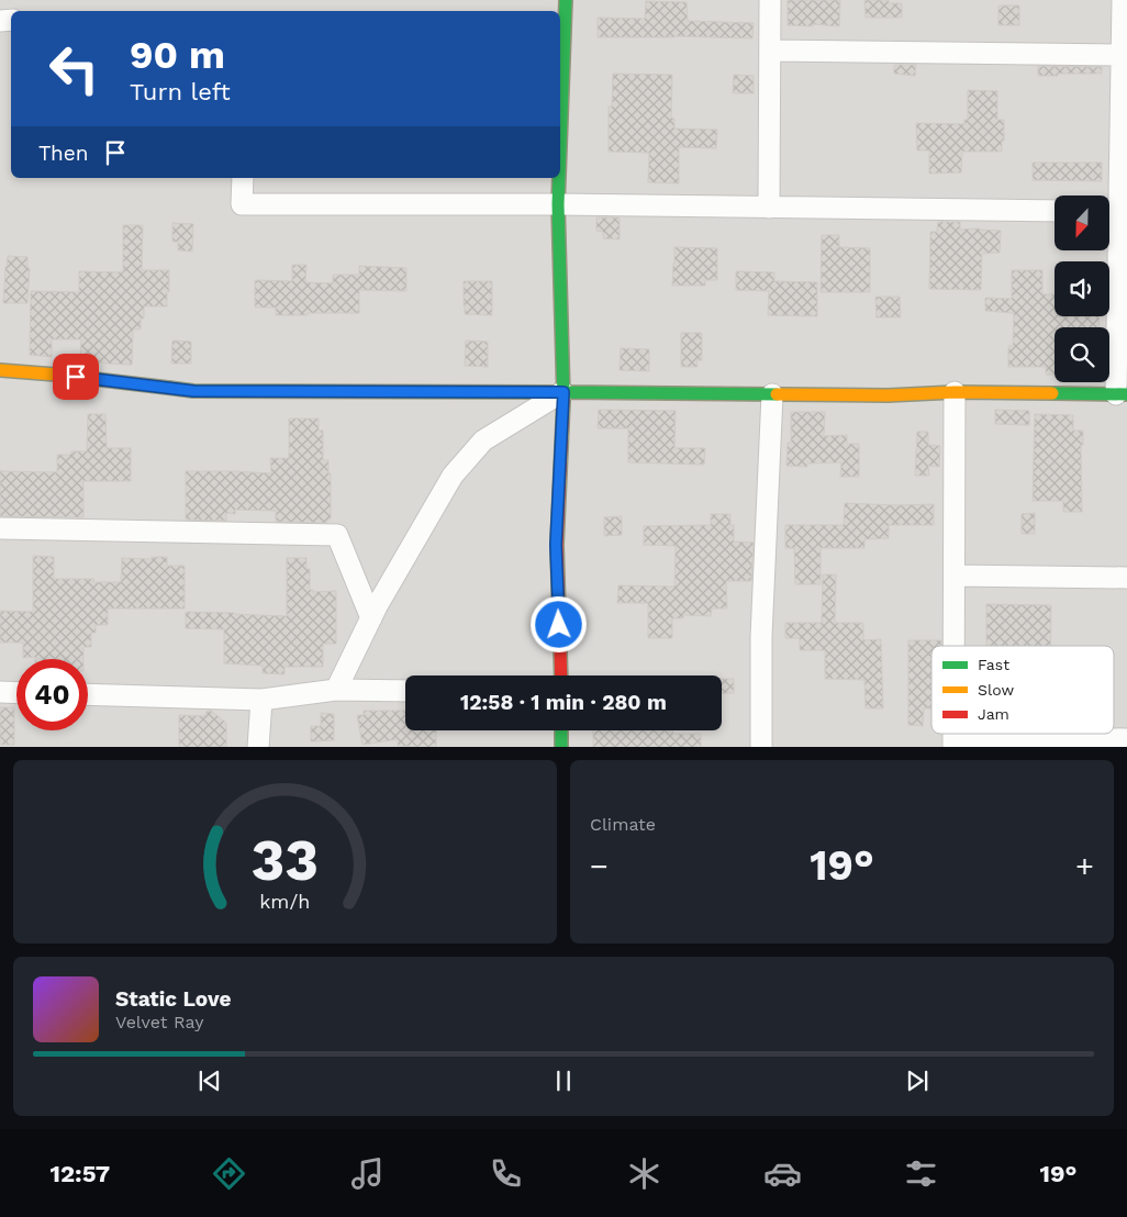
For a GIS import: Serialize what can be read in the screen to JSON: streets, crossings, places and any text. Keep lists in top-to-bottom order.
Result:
{
  "legend": ["Fast", "Slow", "Jam"],
  "north": "bottom",
  "page": {
    "turn": ["90 m", "Turn left"],
    "then": "Then",
    "limit": "40",
    "trip": "12:58 · 1 min · 280 m",
    "tile": "Climate",
    "heat": ["−", "19°", "+"],
    "song": ["Static Love", "Velvet Ray"],
    "tabs": ["12:57", "19°"],
    "gauge": ["33", "km/h"]
  }
}
